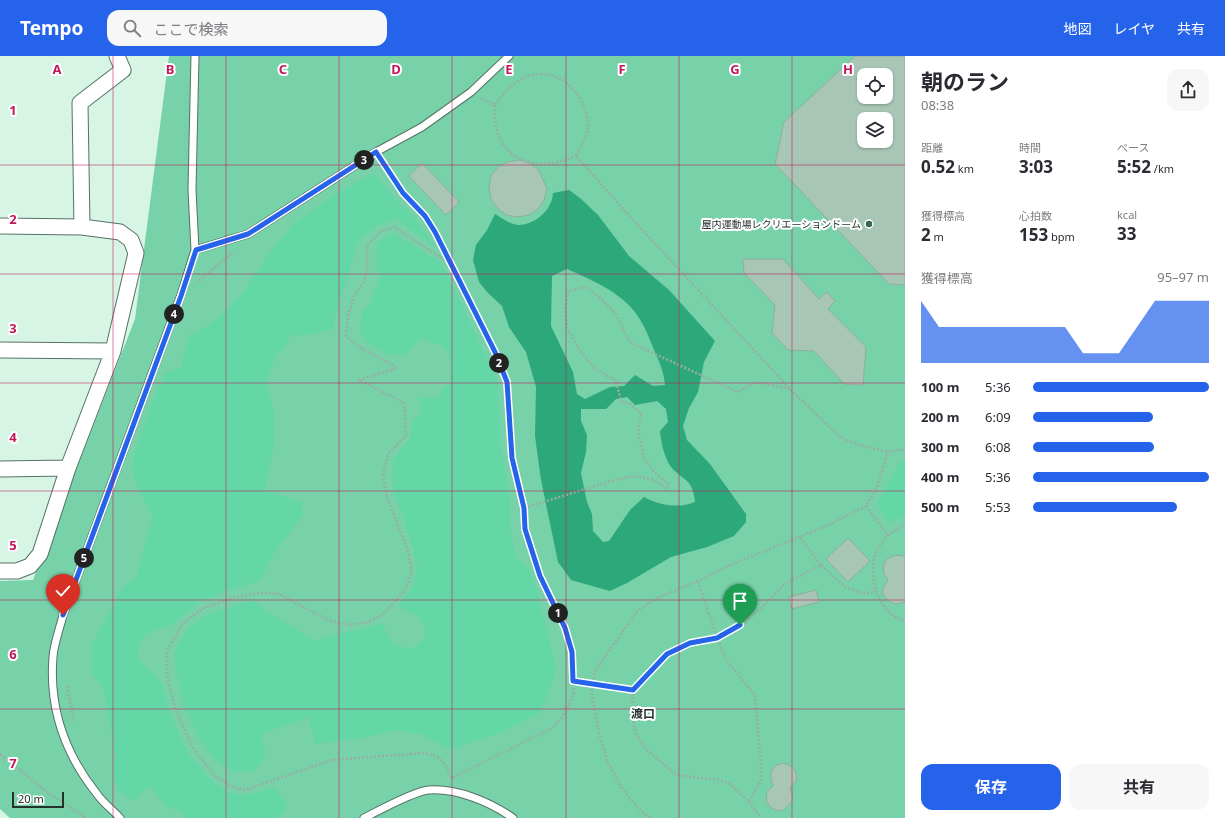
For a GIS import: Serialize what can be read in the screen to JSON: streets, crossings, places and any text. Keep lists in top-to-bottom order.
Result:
{
  "districts": ["渡口"],
  "places": ["屋内運動場レクリエーションドーム"],
  "scale_bar": "20 m",
  "page": {
    "header": "Tempo",
    "search": "ここで検索",
    "nav": ["地図", "レイヤ", "共有"],
    "heading": ["朝のラン", "08:38"],
    "stats": [
      ["距離", "0.52 km"],
      ["時間", "3:03"],
      ["ペース", "5:52 /km"],
      ["獲得標高", "2 m"],
      ["心拍数", "153 bpm"],
      ["kcal", "33"]
    ],
    "pins": [
      "3",
      "4",
      "2",
      "5",
      "1"
    ],
    "chart": ["獲得標高", "95–97 m"],
    "list": [
      {
        "name": "100 m",
        "note": "5:36"
      },
      {
        "name": "200 m",
        "note": "6:09"
      },
      {
        "name": "300 m",
        "note": "6:08"
      },
      {
        "name": "400 m",
        "note": "5:36"
      },
      {
        "name": "500 m",
        "note": "5:53"
      }
    ],
    "buttons": ["保存", "共有"],
    "scale": "20 m"
  },
  "grid": {
    "columns": [
      "A",
      "B",
      "C",
      "D",
      "E",
      "F",
      "G",
      "H"
    ],
    "rows": [
      "1",
      "2",
      "3",
      "4",
      "5",
      "6",
      "7"
    ]
  }
}
